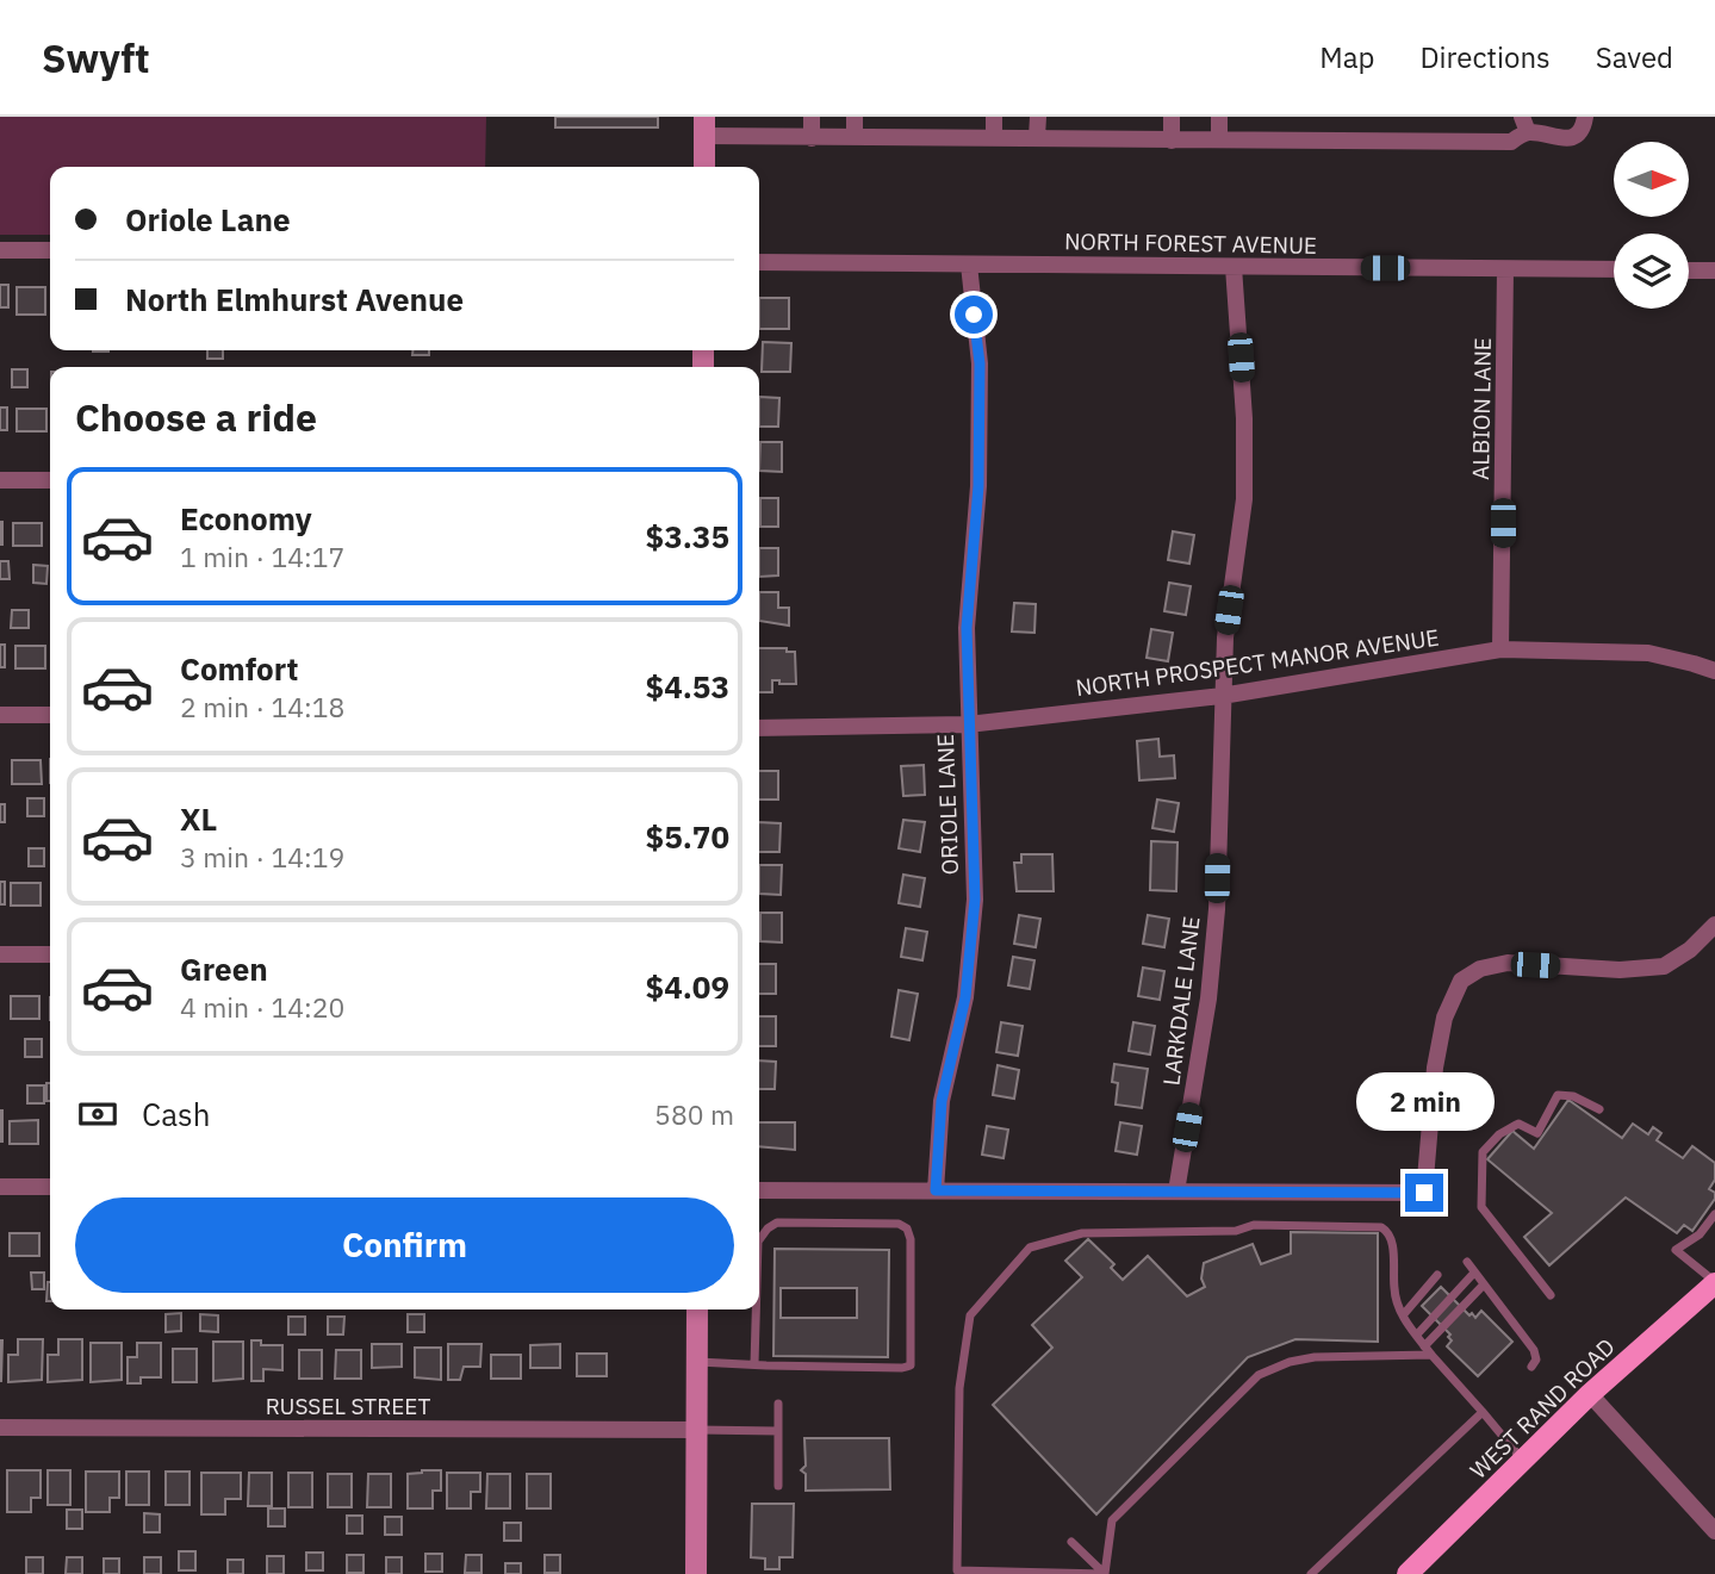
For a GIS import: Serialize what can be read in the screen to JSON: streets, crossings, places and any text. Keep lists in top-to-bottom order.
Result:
{
  "streets": {
    "main road": ["WEST RAND ROAD"],
    "street": [
      "NORTH FOREST AVENUE",
      "ALBION LANE",
      "NORTH PROSPECT MANOR AVENUE",
      "ORIOLE LANE",
      "LARKDALE LANE",
      "RUSSEL STREET"
    ]
  },
  "crossings": [
    ["NORTH FOREST AVENUE", "ALBION LANE"],
    ["NORTH FOREST AVENUE", "ORIOLE LANE"],
    ["NORTH FOREST AVENUE", "LARKDALE LANE"],
    ["ALBION LANE", "NORTH PROSPECT MANOR AVENUE"],
    ["NORTH PROSPECT MANOR AVENUE", "ORIOLE LANE"],
    ["NORTH PROSPECT MANOR AVENUE", "LARKDALE LANE"]
  ],
  "north": "right",
  "page": {
    "header": "Swyft",
    "nav": ["Map", "Directions", "Saved"],
    "banner": ["Oriole Lane", "North Elmhurst Avenue"],
    "heading": "Choose a ride",
    "list": [
      {
        "name": "Economy",
        "note": "1 min · 14:17",
        "value": "$3.35"
      },
      {
        "name": "Comfort",
        "note": "2 min · 14:18",
        "value": "$4.53"
      },
      {
        "name": "XL",
        "note": "3 min · 14:19",
        "value": "$5.70"
      },
      {
        "name": "Green",
        "note": "4 min · 14:20",
        "value": "$4.09"
      }
    ],
    "pay": ["Cash", "580 m"],
    "bubble": "2 min",
    "buttons": "Confirm"
  }
}
